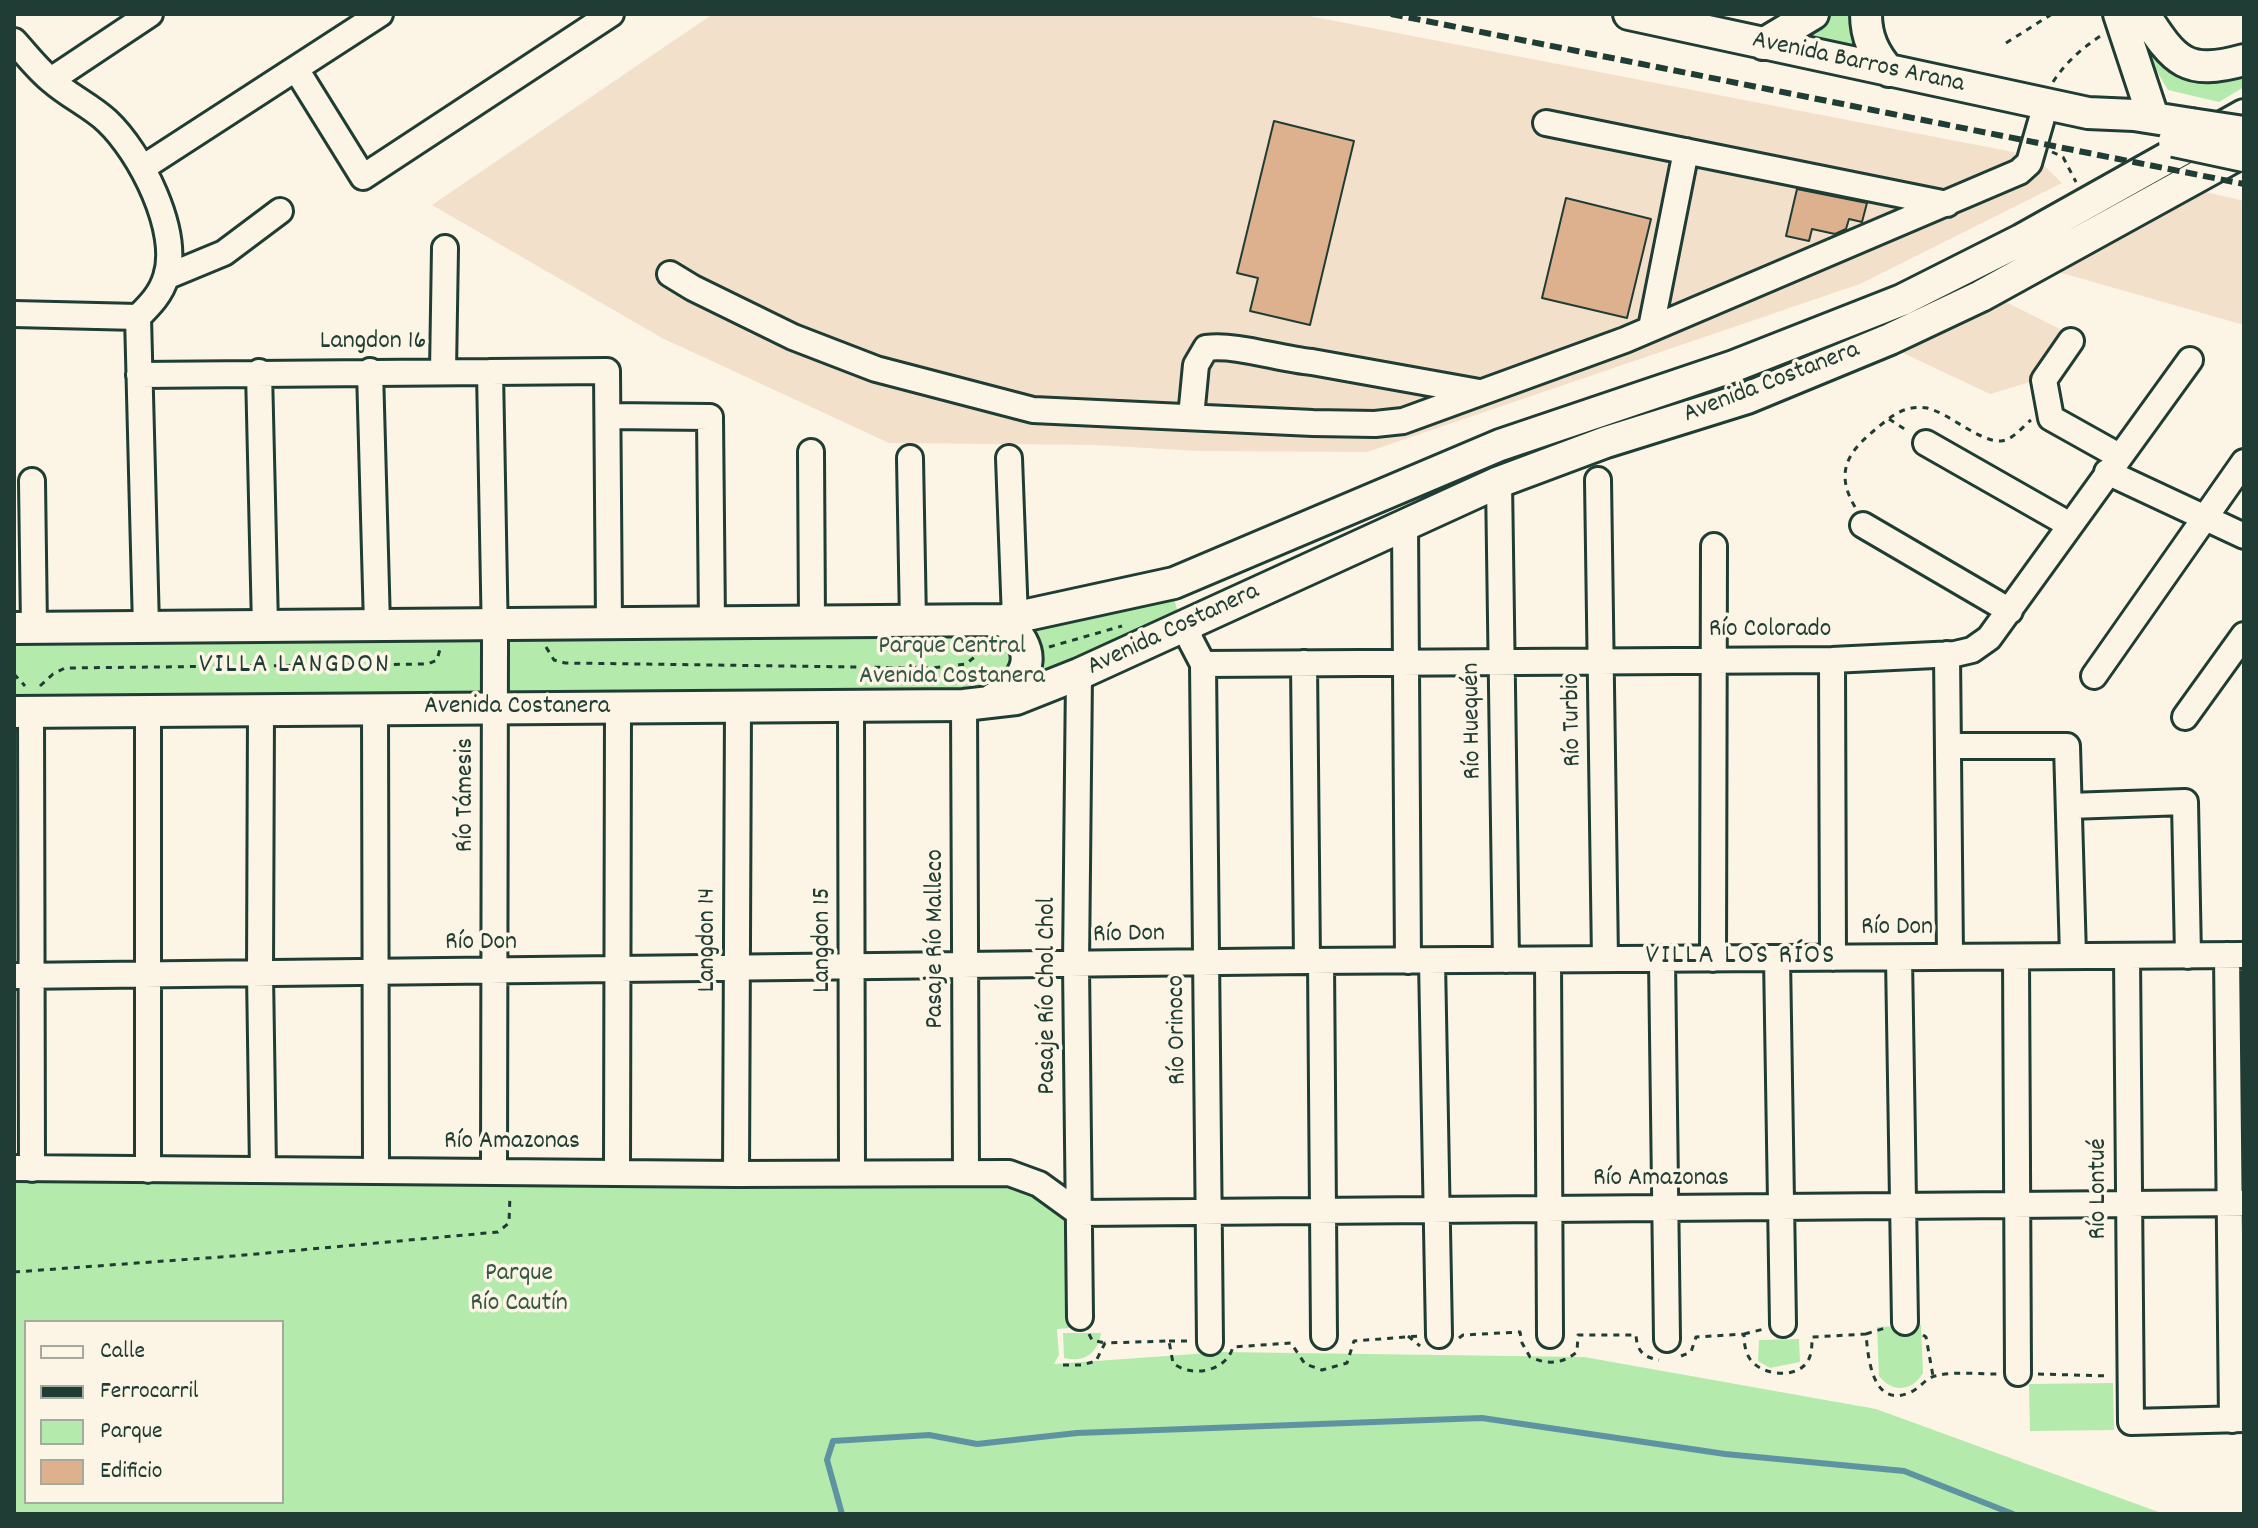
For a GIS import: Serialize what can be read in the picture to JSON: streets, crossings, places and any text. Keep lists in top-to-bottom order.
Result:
{
  "streets": {
    "main road": ["Avenida Barros Arana", "Avenida Costanera"],
    "street": [
      "Langdon 16",
      "Río Colorado",
      "Río Turbio",
      "Río Huequén",
      "Río Támesis",
      "Río Don",
      "Pasaje Río Malleco",
      "Langdon 14",
      "Langdon 15",
      "Pasaje Río Chol Chol",
      "Río Orinoco",
      "Río Amazonas",
      "Río Lontué"
    ]
  },
  "crossings": [
    ["Avenida Barros Arana", "Avenida Costanera"],
    ["Langdon 16", "Río Támesis"],
    ["Avenida Costanera", "Río Huequén"],
    ["Avenida Costanera", "Río Támesis"],
    ["Avenida Costanera", "Pasaje Río Malleco"],
    ["Avenida Costanera", "Langdon 14"],
    ["Avenida Costanera", "Langdon 15"],
    ["Avenida Costanera", "Pasaje Río Chol Chol"],
    ["Avenida Costanera", "Río Orinoco"],
    ["Río Colorado", "Río Turbio"],
    ["Río Colorado", "Río Huequén"],
    ["Río Colorado", "Río Orinoco"],
    ["Río Turbio", "Río Don"],
    ["Río Huequén", "Río Don"],
    ["Río Támesis", "Río Don"],
    ["Río Támesis", "Río Amazonas"],
    ["Río Don", "Pasaje Río Malleco"],
    ["Río Don", "Langdon 14"],
    ["Río Don", "Langdon 15"],
    ["Río Don", "Pasaje Río Chol Chol"],
    ["Río Don", "Río Orinoco"],
    ["Río Don", "Río Lontué"],
    ["Pasaje Río Malleco", "Río Amazonas"],
    ["Langdon 14", "Río Amazonas"],
    ["Langdon 15", "Río Amazonas"],
    ["Pasaje Río Chol Chol", "Río Amazonas"],
    ["Río Orinoco", "Río Amazonas"],
    ["Río Amazonas", "Río Lontué"]
  ],
  "districts": ["VILLA LANGDON", "VILLA LOS RÍOS"],
  "parks": ["Parque Central Avenida Costanera", "Parque Río Cautín"],
  "legend": [
    "Calle",
    "Ferrocarril",
    "Parque",
    "Edificio"
  ]
}
